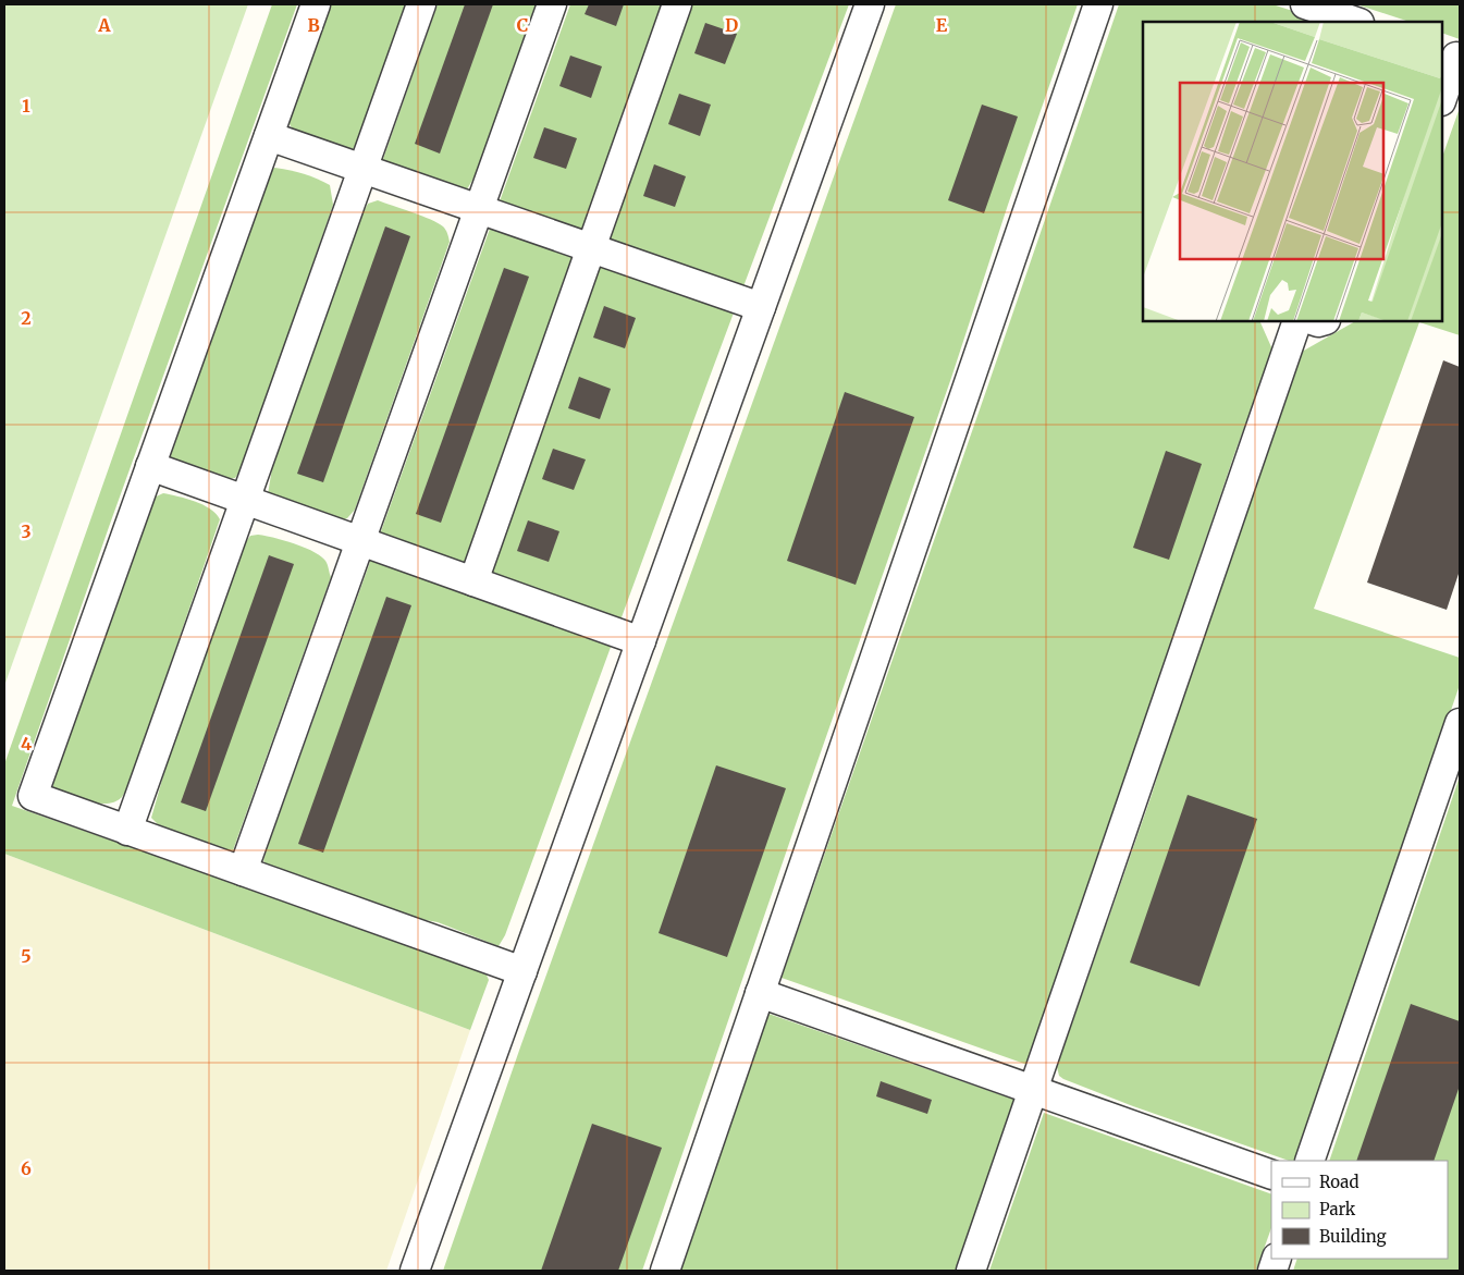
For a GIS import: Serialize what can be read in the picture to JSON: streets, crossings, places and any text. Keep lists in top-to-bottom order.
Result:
{
  "legend": ["Road", "Park", "Building"],
  "grid": {
    "columns": [
      "A",
      "B",
      "C",
      "D",
      "E"
    ],
    "rows": [
      "1",
      "2",
      "3",
      "4",
      "5",
      "6"
    ]
  }
}
